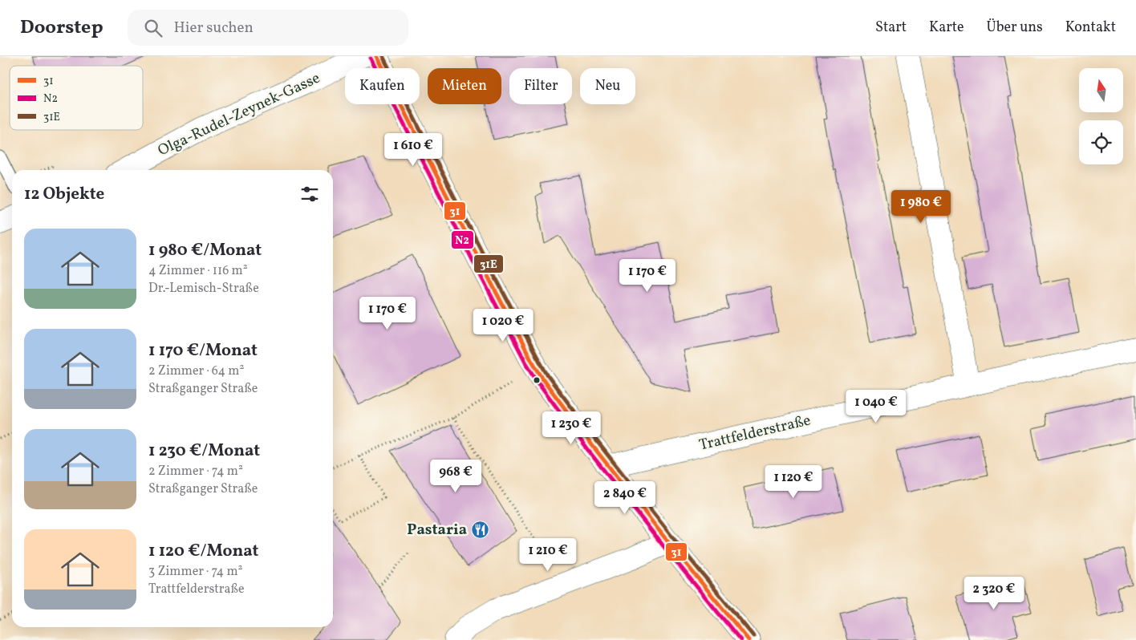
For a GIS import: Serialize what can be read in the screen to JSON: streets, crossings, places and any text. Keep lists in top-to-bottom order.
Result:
{
  "streets": {
    "street": ["Olga-Rudel-Zeynek-Gasse", "Trattfelderstraße"]
  },
  "places": {
    "restaurant": ["Pastaria"]
  },
  "lines": ["transit line 31", "transit line 31E", "transit line N2"],
  "legend": ["31", "N2", "31E"],
  "north": "top",
  "page": {
    "header": "Doorstep",
    "search": "Hier suchen",
    "nav": [
      "Start",
      "Karte",
      "Über uns",
      "Kontakt"
    ],
    "chip": [
      "Kaufen",
      "Mieten",
      "Filter",
      "Neu"
    ],
    "price": [
      "1 610 €",
      "1 980 €",
      "1 170 €",
      "1 170 €",
      "1 020 €",
      "1 040 €",
      "1 230 €",
      "968 €",
      "1 120 €",
      "2 840 €",
      "1 210 €",
      "2 320 €"
    ],
    "heading": "12 Objekte",
    "list": [
      {
        "name": "1 980 €/Monat",
        "note": "4 Zimmer · 116 m² · Dr.-Lemisch-Straße"
      },
      {
        "name": "1 170 €/Monat",
        "note": "2 Zimmer · 64 m² · Straßganger Straße"
      },
      {
        "name": "1 230 €/Monat",
        "note": "2 Zimmer · 74 m² · Straßganger Straße"
      },
      {
        "name": "1 120 €/Monat",
        "note": "3 Zimmer · 74 m² · Trattfelderstraße"
      }
    ]
  }
}
